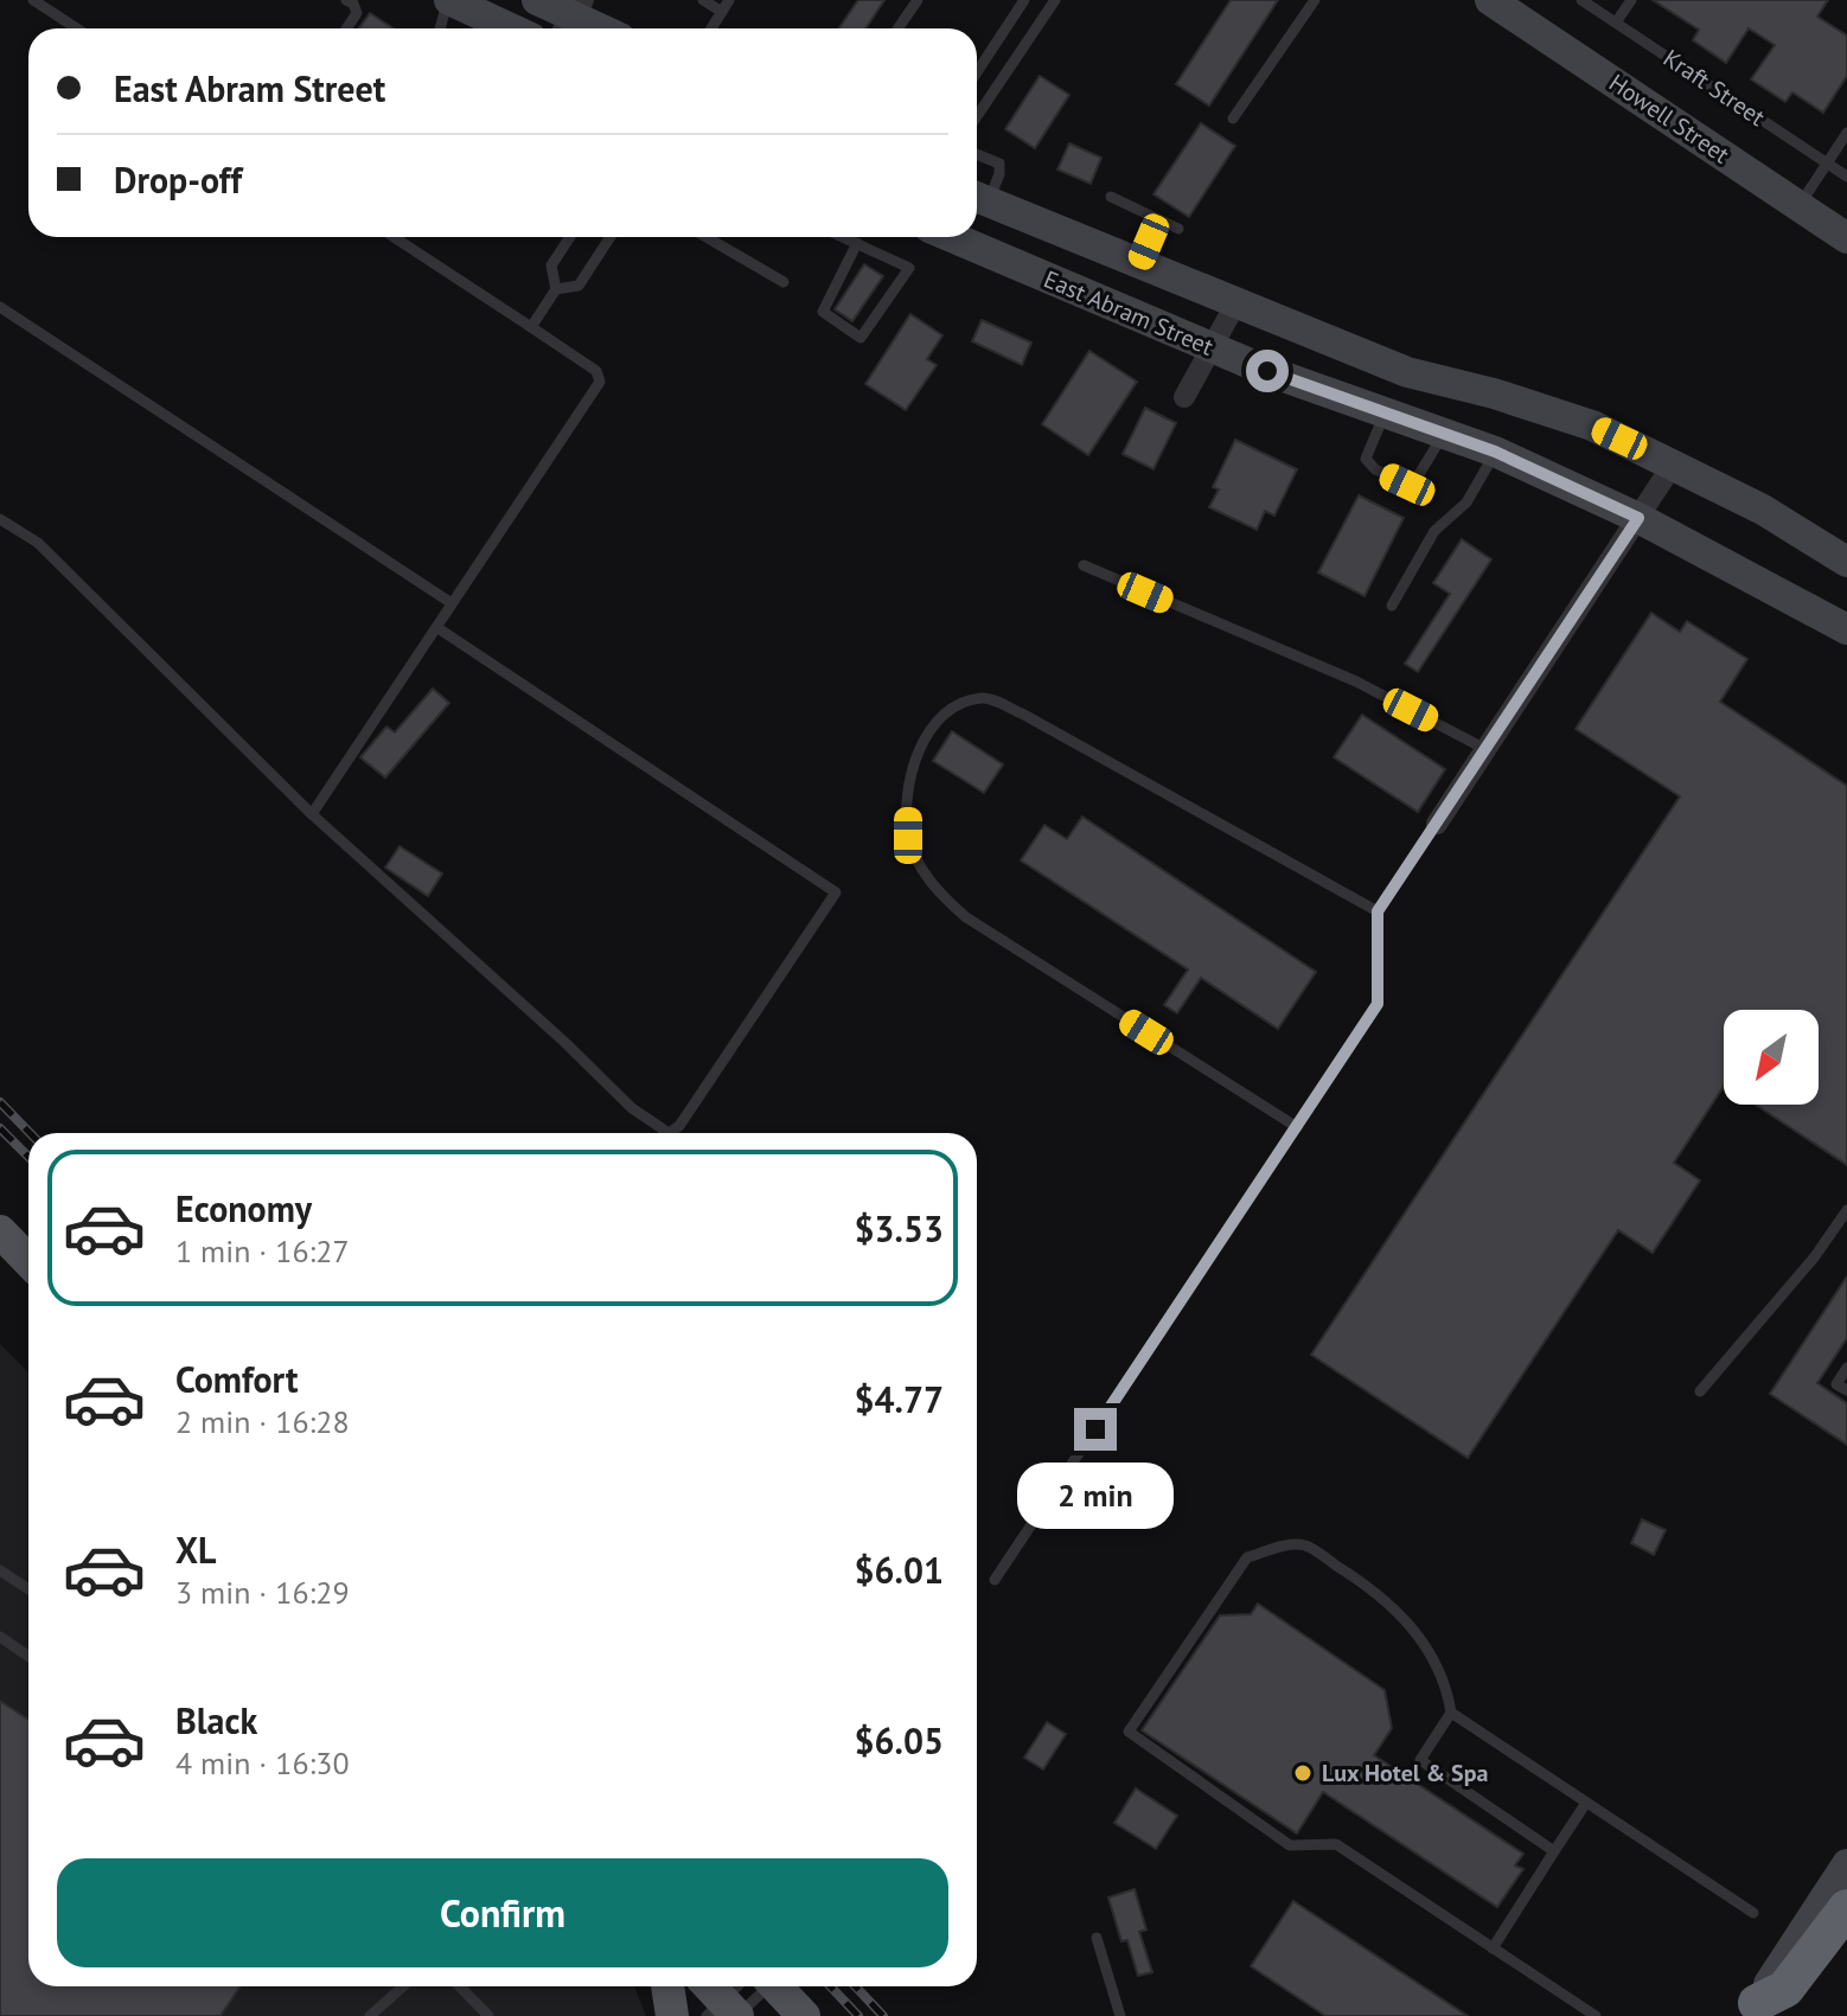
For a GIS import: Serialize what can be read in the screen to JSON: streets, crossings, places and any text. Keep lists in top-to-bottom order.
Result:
{
  "streets": {
    "main road": ["Howell Street", "East Abram Street"],
    "lane": ["Kraft Street"]
  },
  "places": ["Lux Hotel & Spa"],
  "north": "bottom left",
  "page": {
    "banner": ["East Abram Street", "Drop-off"],
    "list": [
      {
        "name": "Economy",
        "note": "1 min · 16:27",
        "value": "$3.53"
      },
      {
        "name": "Comfort",
        "note": "2 min · 16:28",
        "value": "$4.77"
      },
      {
        "name": "XL",
        "note": "3 min · 16:29",
        "value": "$6.01"
      },
      {
        "name": "Black",
        "note": "4 min · 16:30",
        "value": "$6.05"
      }
    ],
    "bubble": "2 min",
    "buttons": "Confirm"
  }
}
